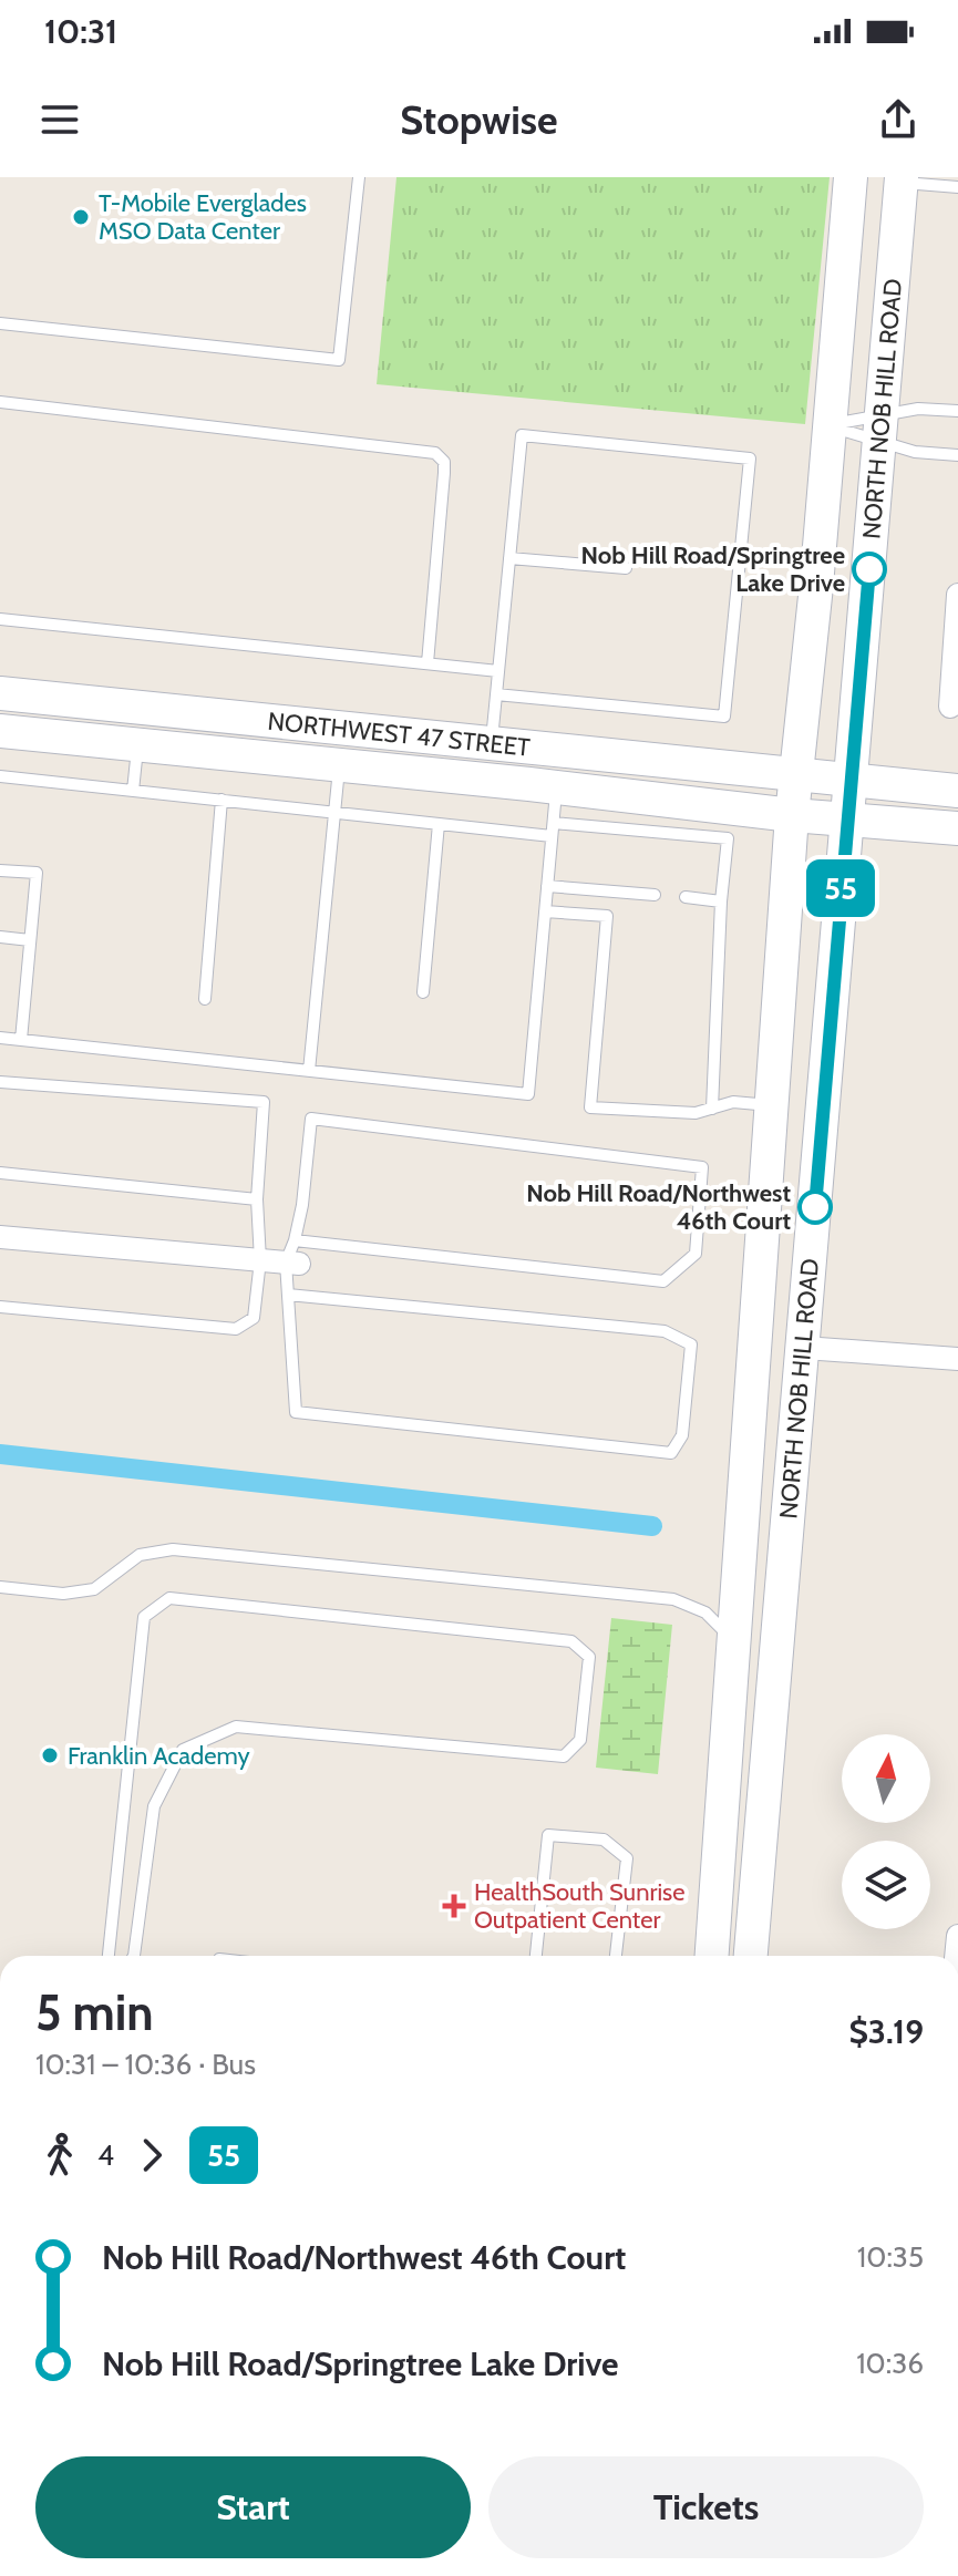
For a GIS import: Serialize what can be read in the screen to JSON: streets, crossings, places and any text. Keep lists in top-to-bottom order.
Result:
{
  "streets": {
    "main road": ["NORTH NOB HILL ROAD", "NORTHWEST 47 STREET"]
  },
  "crossings": [
    ["NORTH NOB HILL ROAD", "NORTHWEST 47 STREET"]
  ],
  "places": {
    "other": [
      "T-Mobile Everglades MSO Data Center",
      "Nob Hill Road/Springtree Lake Drive",
      "Nob Hill Road/Northwest 46th Court",
      "Franklin Academy"
    ],
    "health": ["HealthSouth Sunrise Outpatient Center"]
  },
  "lines": ["bus line 55"],
  "north": "top",
  "page": {
    "status": "10:31",
    "header": "Stopwise",
    "on_map": "55",
    "heading": ["5 min", "10:31 – 10:36 · Bus", "$3.19"],
    "legs": ["4", "55"],
    "list": [
      {
        "name": "Nob Hill Road/Northwest 46th Court",
        "value": "10:35"
      },
      {
        "name": "Nob Hill Road/Springtree Lake Drive",
        "value": "10:36"
      }
    ],
    "buttons": ["Start", "Tickets"]
  }
}
